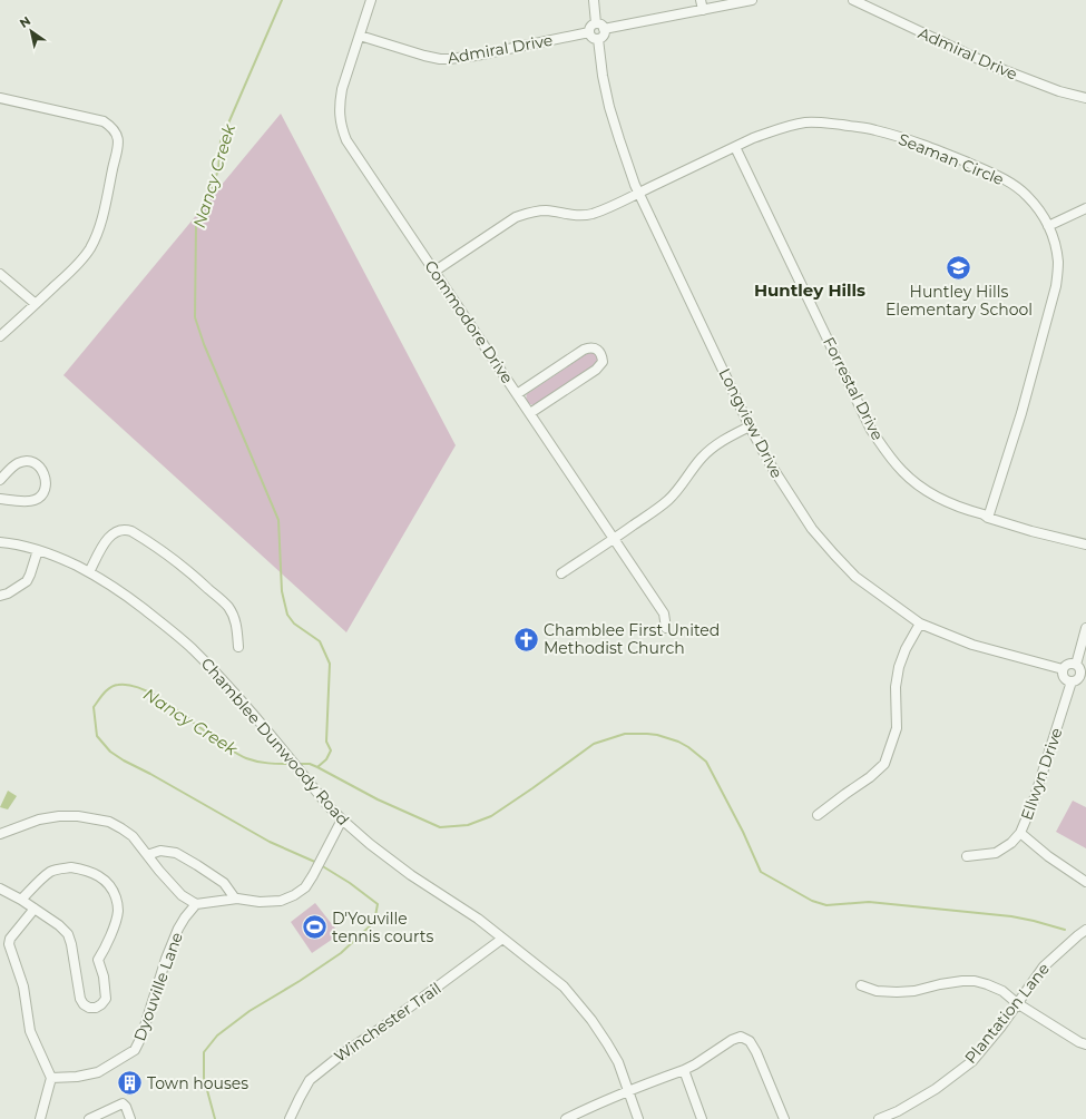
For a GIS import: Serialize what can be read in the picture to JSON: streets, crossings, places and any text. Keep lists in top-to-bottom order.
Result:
{
  "streets": {
    "street": [
      "Admiral Drive",
      "Seaman Circle",
      "Commodore Drive",
      "Forrestal Drive",
      "Longview Drive",
      "Chamblee Dunwoody Road",
      "Ellwyn Drive",
      "Dyouville Lane",
      "Plantation Lane",
      "Winchester Trail"
    ]
  },
  "crossings": [
    ["Admiral Drive", "Commodore Drive"],
    ["Admiral Drive", "Longview Drive"],
    ["Seaman Circle", "Commodore Drive"],
    ["Seaman Circle", "Forrestal Drive"],
    ["Seaman Circle", "Longview Drive"],
    ["Longview Drive", "Ellwyn Drive"],
    ["Chamblee Dunwoody Road", "Winchester Trail"]
  ],
  "districts": ["Huntley Hills"],
  "water": ["Nancy Creek"],
  "places": {
    "school or university": ["Huntley Hills Elementary School"],
    "church": ["Chamblee First United Methodist Church"],
    "sports": ["D'Youville tennis courts"],
    "building": ["Town houses"]
  },
  "north": "top left"
}
